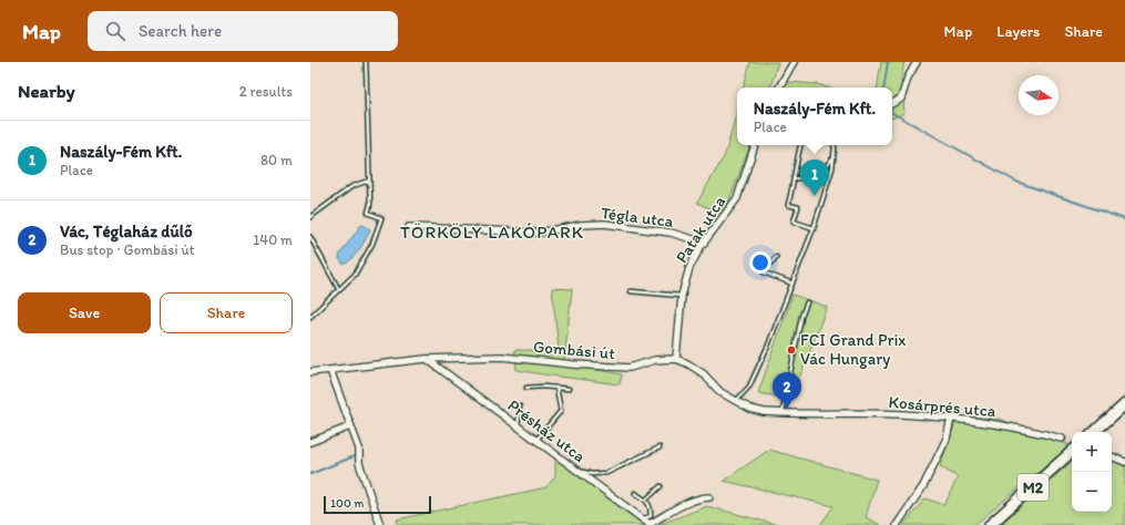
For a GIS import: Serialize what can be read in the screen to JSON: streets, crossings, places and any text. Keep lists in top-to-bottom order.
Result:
{
  "streets": {
    "highway": ["M2"],
    "street": [
      "Tégla utca",
      "Patak utca",
      "Gombási út",
      "Kosárprés utca",
      "Présház utca"
    ]
  },
  "crossings": [
    ["Tégla utca", "Patak utca"],
    ["Patak utca", "Gombási út"],
    ["Gombási út", "Présház utca"]
  ],
  "districts": ["TÖRKÖLY LAKÓPARK"],
  "places": ["FCI Grand Prix Vác Hungary"],
  "scale_bar": "100 m",
  "north": "right",
  "page": {
    "header": "Map",
    "search": "Search here",
    "nav": ["Map", "Layers", "Share"],
    "heading": ["Nearby", "2 results"],
    "popup": ["Naszály-Fém Kft.", "Place"],
    "list": [
      {
        "mark": "1",
        "name": "Naszály-Fém Kft.",
        "note": "Place",
        "value": "80 m"
      },
      {
        "mark": "2",
        "name": "Vác, Téglaház dűlő",
        "note": "Bus stop · Gombási út",
        "value": "140 m"
      }
    ],
    "pins": ["1", "2"],
    "buttons": ["Save", "Share"],
    "map_buttons": ["+", "−"],
    "scale": "100 m"
  }
}
